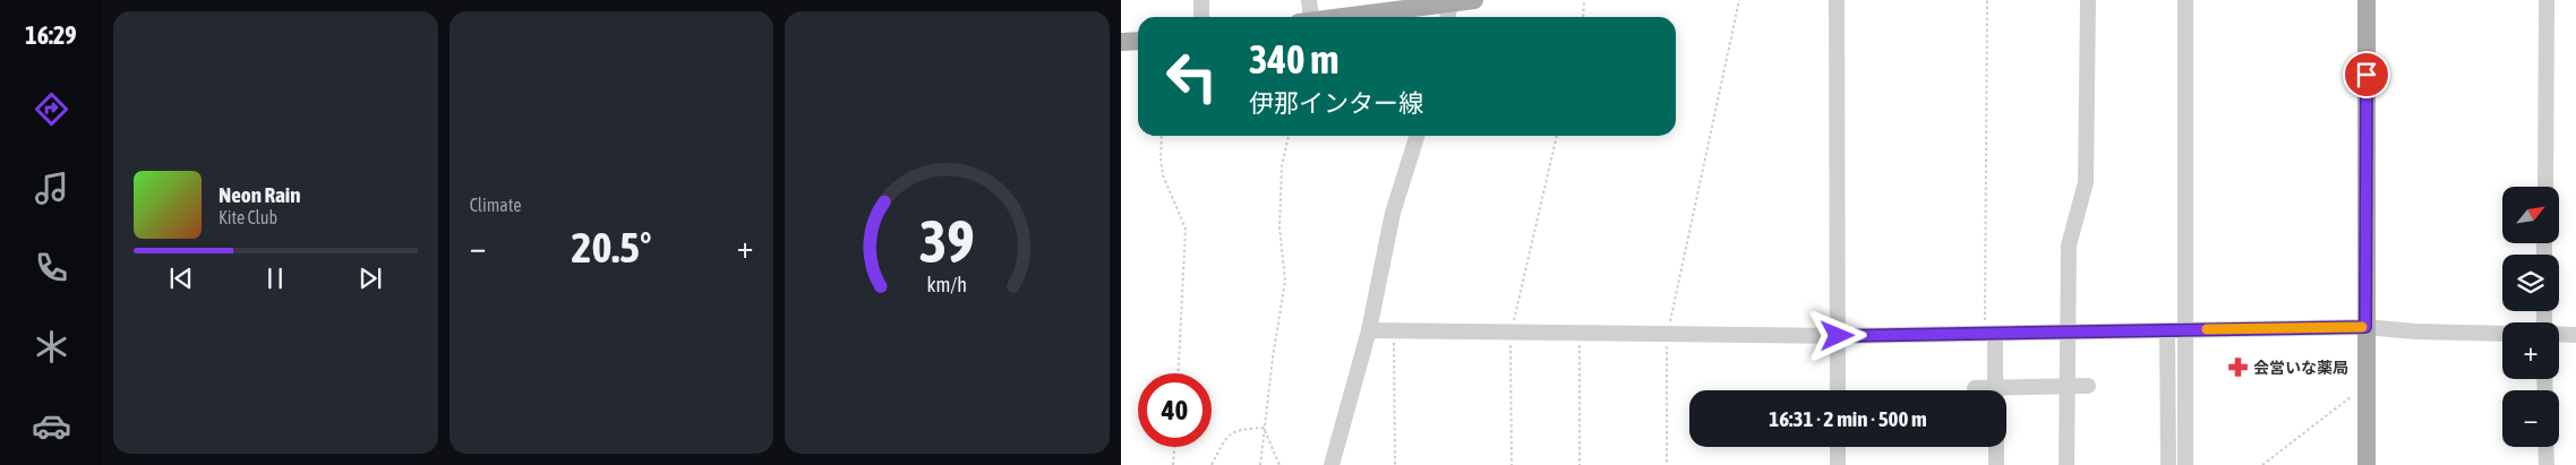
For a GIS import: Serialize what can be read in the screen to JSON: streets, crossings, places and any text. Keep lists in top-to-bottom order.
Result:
{
  "places": {
    "pharmacy": ["会営いな薬局"]
  },
  "north": "top right",
  "page": {
    "tabs": "16:29",
    "tile": "Climate",
    "turn": ["340 m", "伊那インター線"],
    "song": ["Neon Rain", "Kite Club"],
    "map_buttons": ["+", "−"],
    "heat": ["−", "20.5°", "+"],
    "limit": "40",
    "trip": "16:31 · 2 min · 500 m",
    "gauge": ["39", "km/h"]
  }
}
